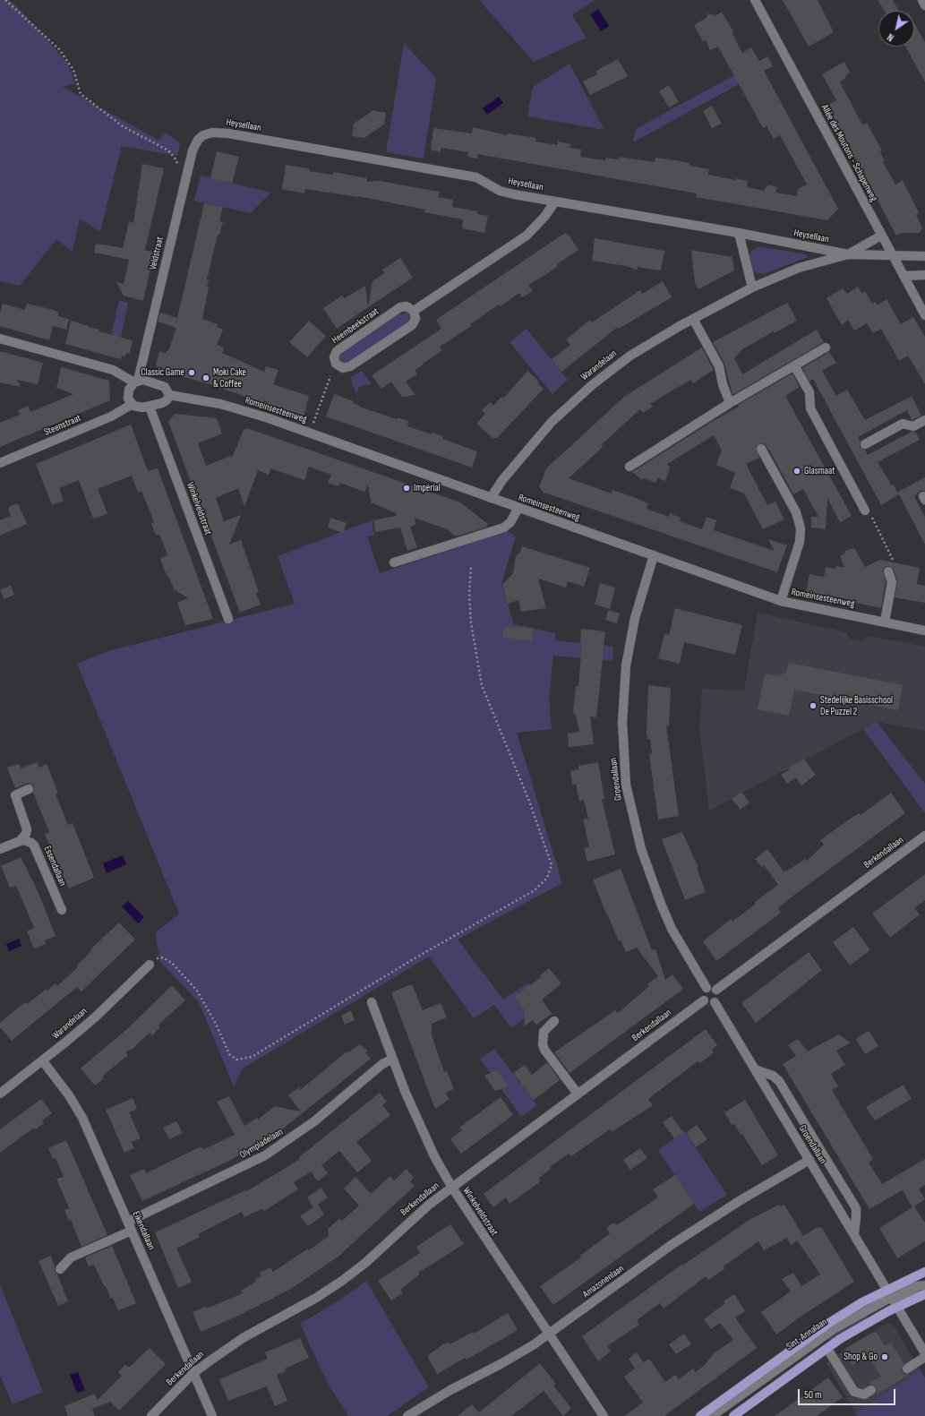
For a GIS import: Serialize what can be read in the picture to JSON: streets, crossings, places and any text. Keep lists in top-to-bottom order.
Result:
{
  "streets": {
    "main road": ["Sint-Annalaan"],
    "street": [
      "Heysellaan",
      "Allée des Moutons - Schapenweg",
      "Veldstraat",
      "Heembeekstraat",
      "Warandelaan",
      "Romeinsesteenweg",
      "Steenstraat",
      "Winkelveldstraat",
      "Groendallaan",
      "Berkendallaan",
      "Essendallaan",
      "Olympiadelaan",
      "Eikendallaan",
      "Amazonenlaan"
    ]
  },
  "crossings": [
    ["Heysellaan", "Veldstraat"],
    ["Heysellaan", "Warandelaan"],
    ["Allée des Moutons - Schapenweg", "Warandelaan"],
    ["Veldstraat", "Romeinsesteenweg"],
    ["Veldstraat", "Steenstraat"],
    ["Veldstraat", "Winkelveldstraat"],
    ["Warandelaan", "Romeinsesteenweg"],
    ["Warandelaan", "Eikendallaan"],
    ["Romeinsesteenweg", "Steenstraat"],
    ["Romeinsesteenweg", "Winkelveldstraat"],
    ["Romeinsesteenweg", "Groendallaan"],
    ["Steenstraat", "Winkelveldstraat"],
    ["Winkelveldstraat", "Berkendallaan"],
    ["Winkelveldstraat", "Olympiadelaan"],
    ["Winkelveldstraat", "Amazonenlaan"],
    ["Groendallaan", "Berkendallaan"],
    ["Groendallaan", "Amazonenlaan"],
    ["Groendallaan", "Sint-Annalaan"],
    ["Berkendallaan", "Eikendallaan"],
    ["Olympiadelaan", "Eikendallaan"]
  ],
  "places": [
    "Classic Game",
    "Moki Cake & Coffee",
    "Glasmaat",
    "Impérial",
    "Stedelijke Basisschool De Puzzel 2",
    "Shop & Go"
  ],
  "scale_bar": "50 m",
  "north": "bottom left"
}
